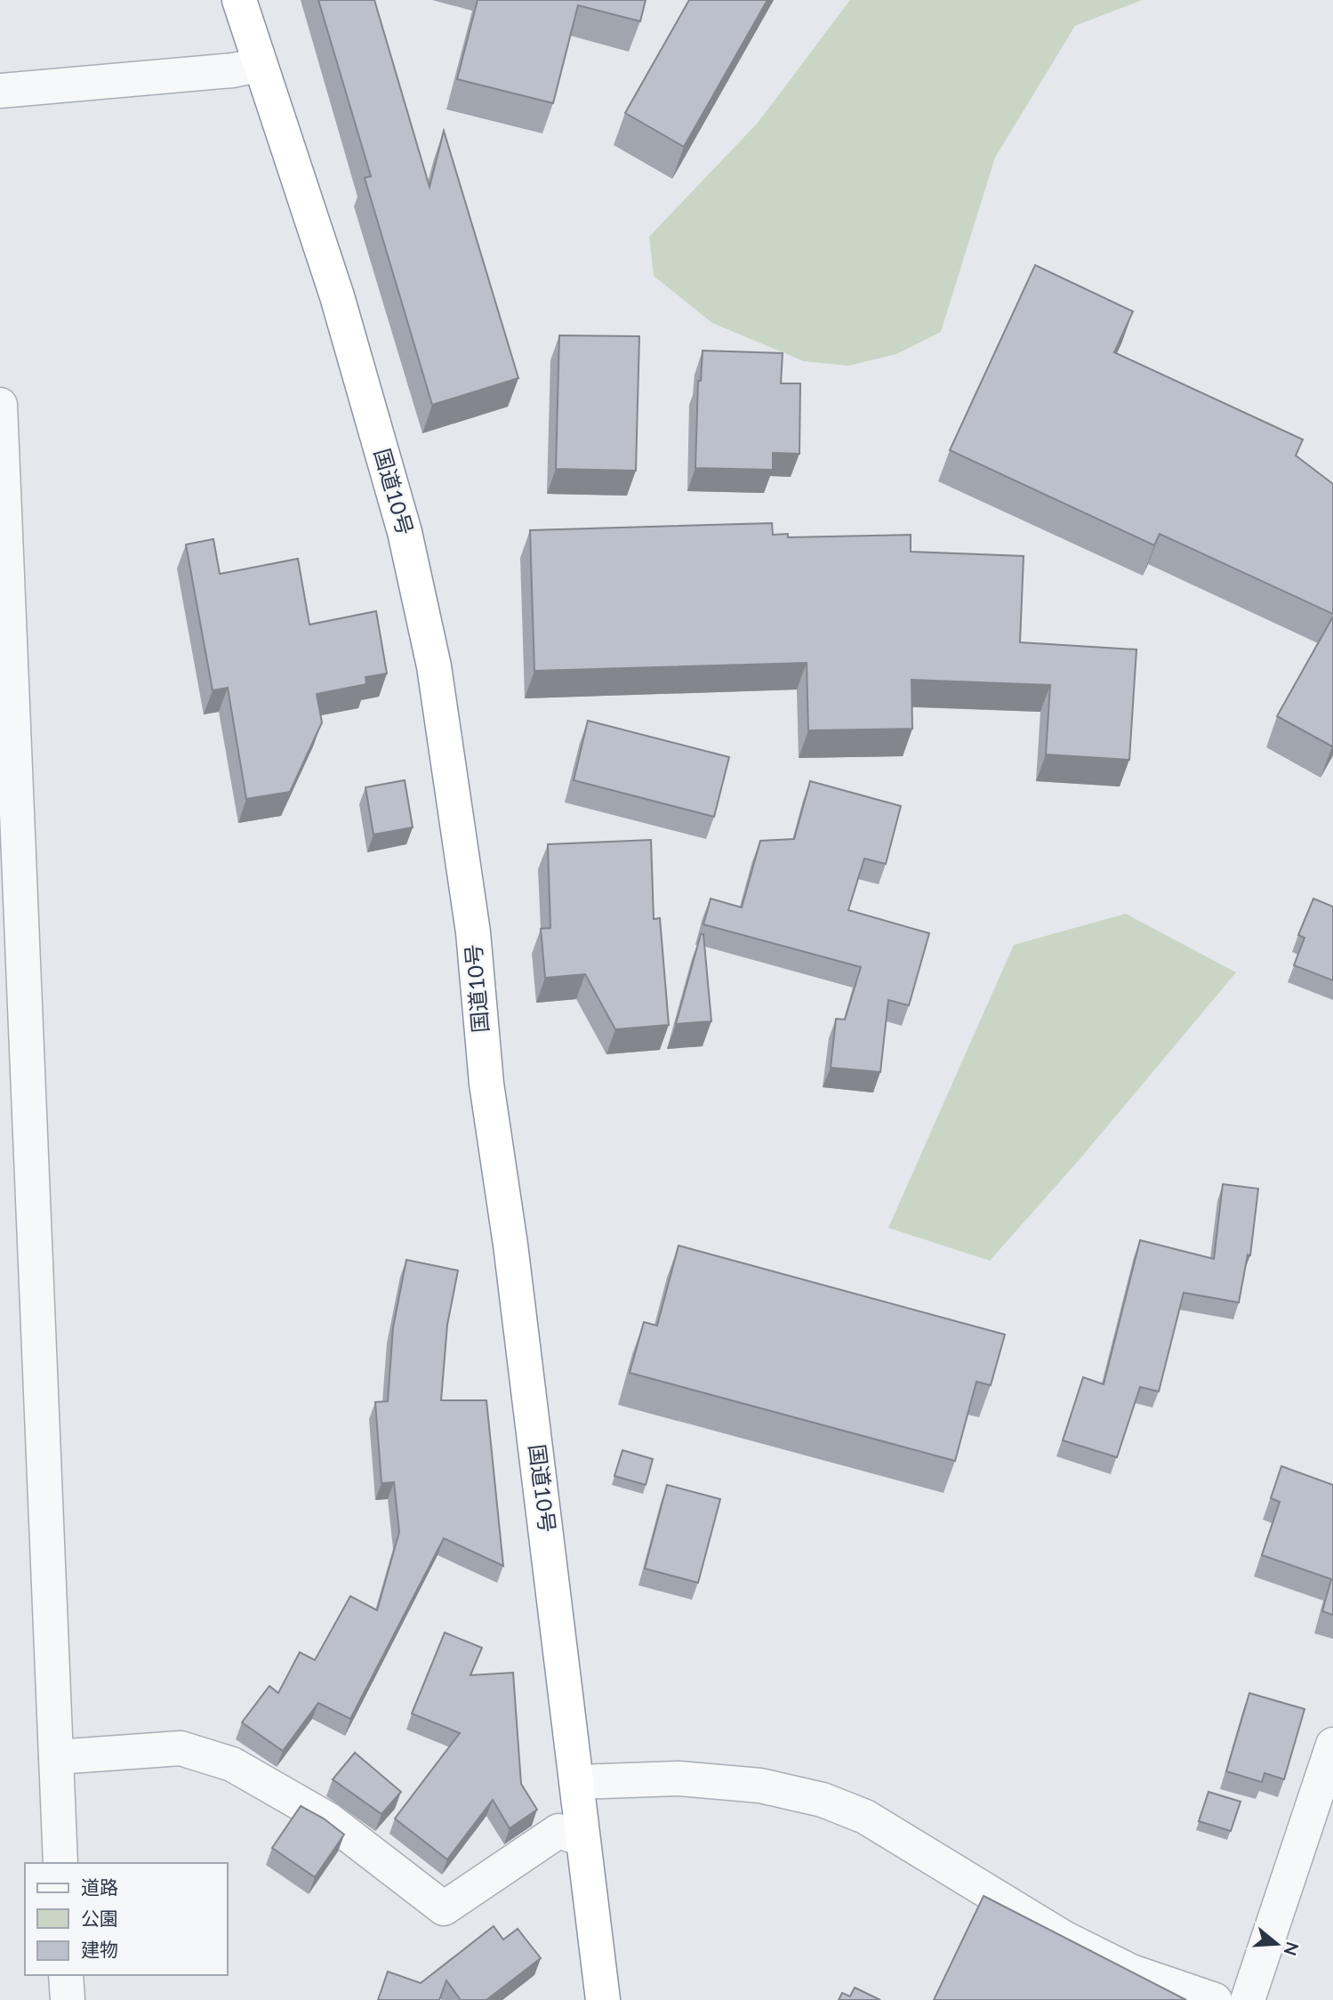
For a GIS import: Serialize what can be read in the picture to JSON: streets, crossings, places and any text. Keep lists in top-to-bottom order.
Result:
{
  "streets": {
    "highway": ["国道10号"]
  },
  "legend": ["道路", "公園", "建物"],
  "north": "right"
}
